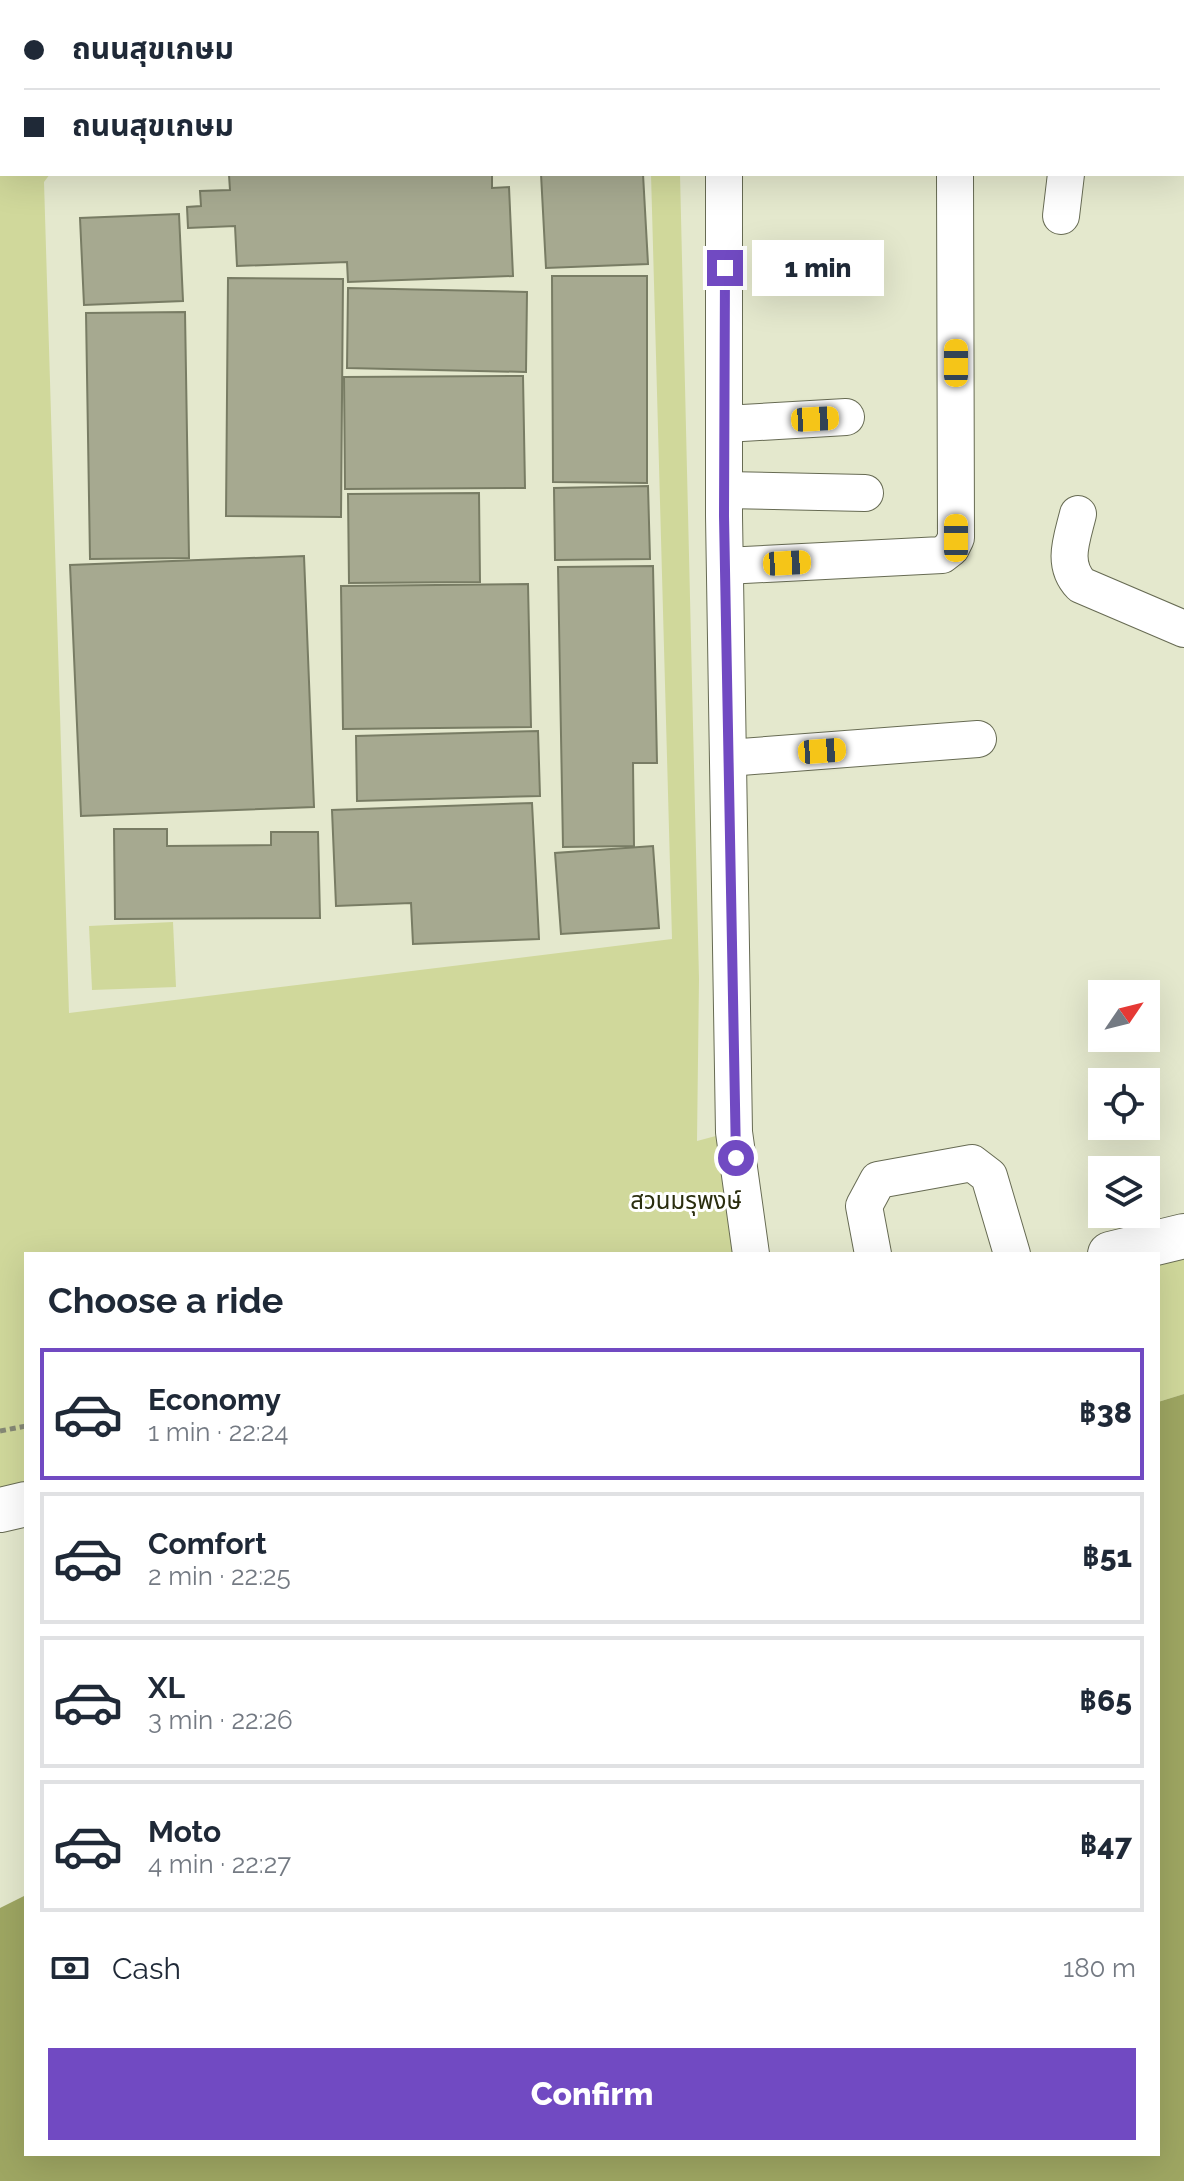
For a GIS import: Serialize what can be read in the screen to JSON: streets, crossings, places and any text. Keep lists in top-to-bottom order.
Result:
{
  "parks": ["สวนมรุพงษ์"],
  "north": "top right",
  "page": {
    "banner": ["ถนนสุขเกษม", "ถนนสุขเกษม"],
    "bubble": "1 min",
    "heading": "Choose a ride",
    "list": [
      {
        "name": "Economy",
        "note": "1 min · 22:24",
        "value": "฿38"
      },
      {
        "name": "Comfort",
        "note": "2 min · 22:25",
        "value": "฿51"
      },
      {
        "name": "XL",
        "note": "3 min · 22:26",
        "value": "฿65"
      },
      {
        "name": "Moto",
        "note": "4 min · 22:27",
        "value": "฿47"
      }
    ],
    "pay": ["Cash", "180 m"],
    "buttons": "Confirm"
  }
}
